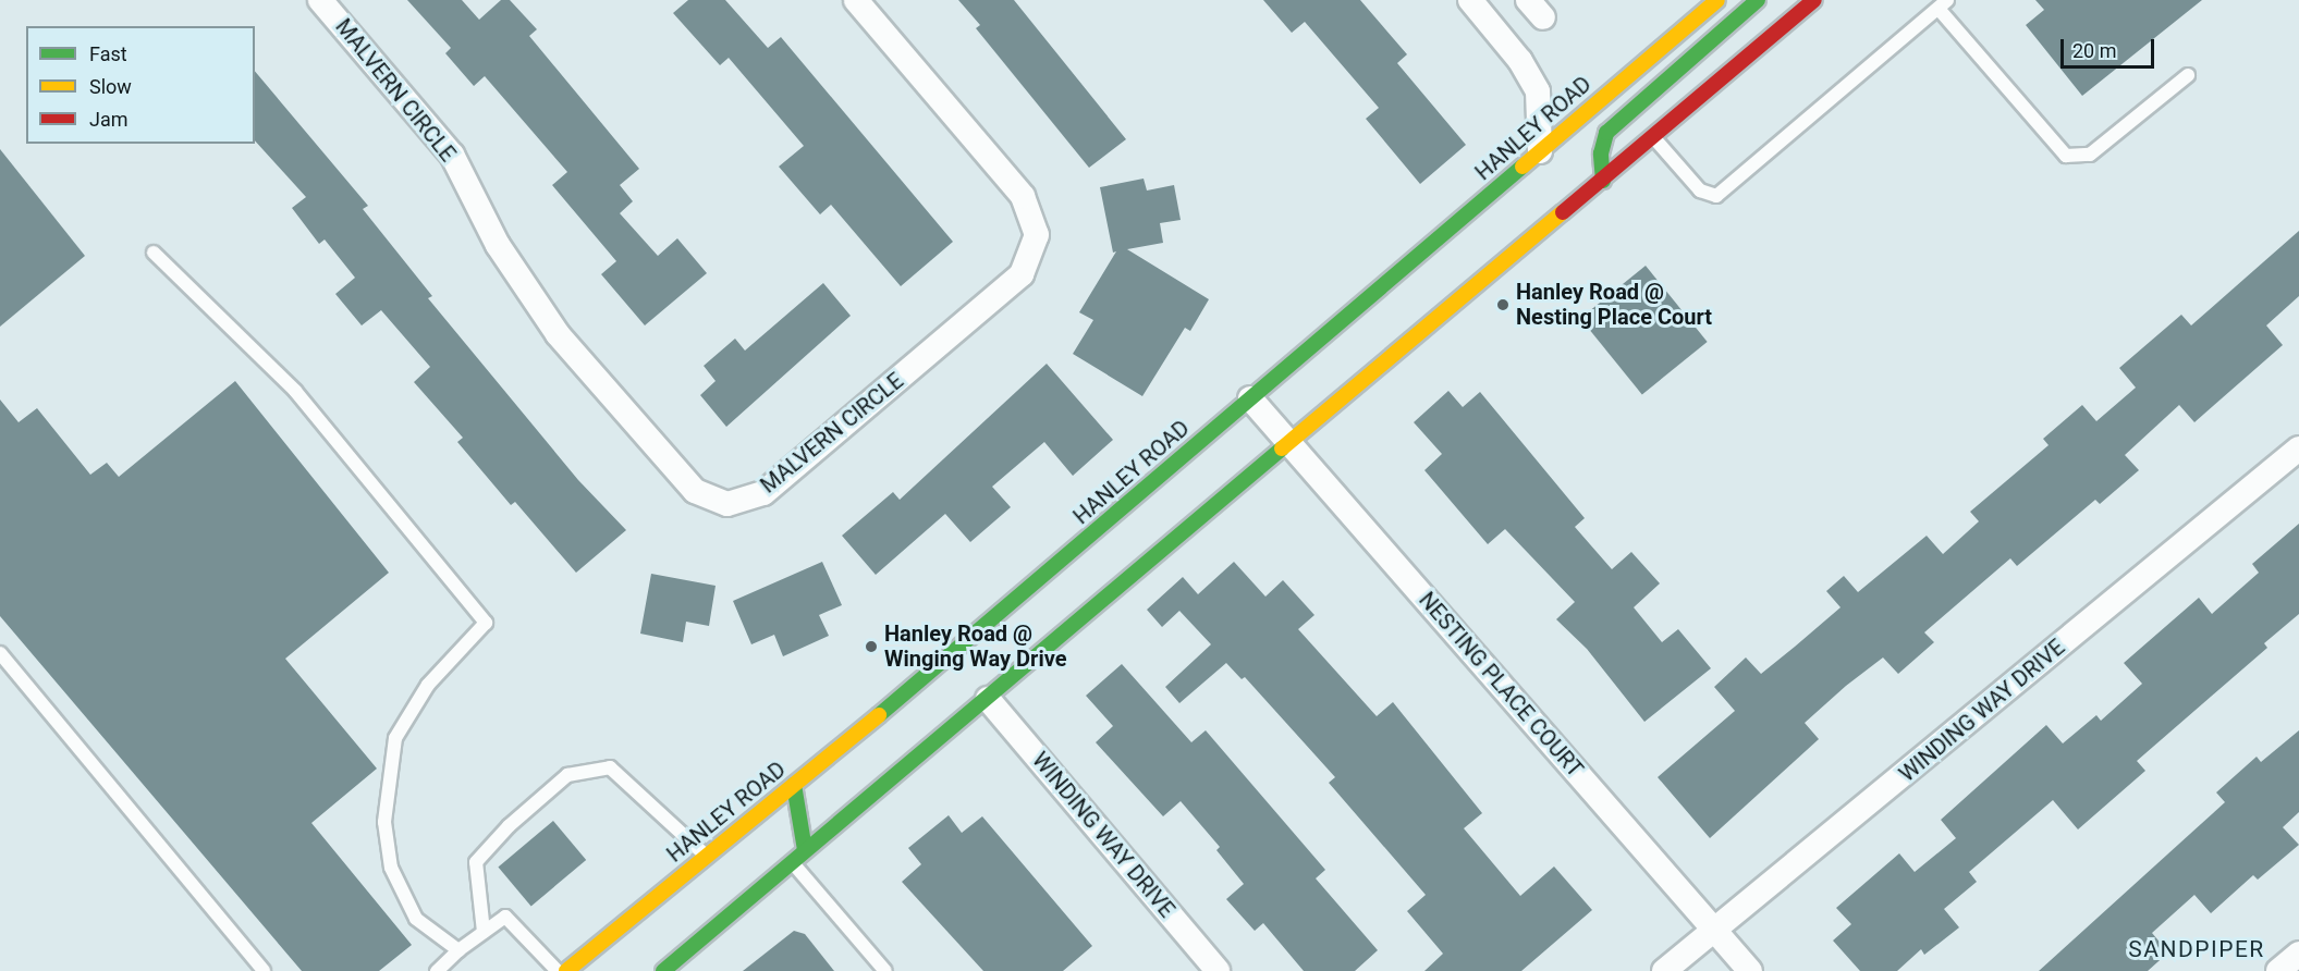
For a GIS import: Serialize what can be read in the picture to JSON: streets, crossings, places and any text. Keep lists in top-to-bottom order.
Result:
{
  "streets": {
    "main road": ["HANLEY ROAD"],
    "street": ["MALVERN CIRCLE", "NESTING PLACE COURT", "WINDING WAY DRIVE"]
  },
  "crossings": [
    ["HANLEY ROAD", "NESTING PLACE COURT"],
    ["NESTING PLACE COURT", "WINDING WAY DRIVE"]
  ],
  "districts": ["SANDPIPER"],
  "places": ["Hanley Road @ Nesting Place Court", "Hanley Road @ Winging Way Drive"],
  "legend": ["Fast", "Slow", "Jam"],
  "scale_bar": "20 m"
}
